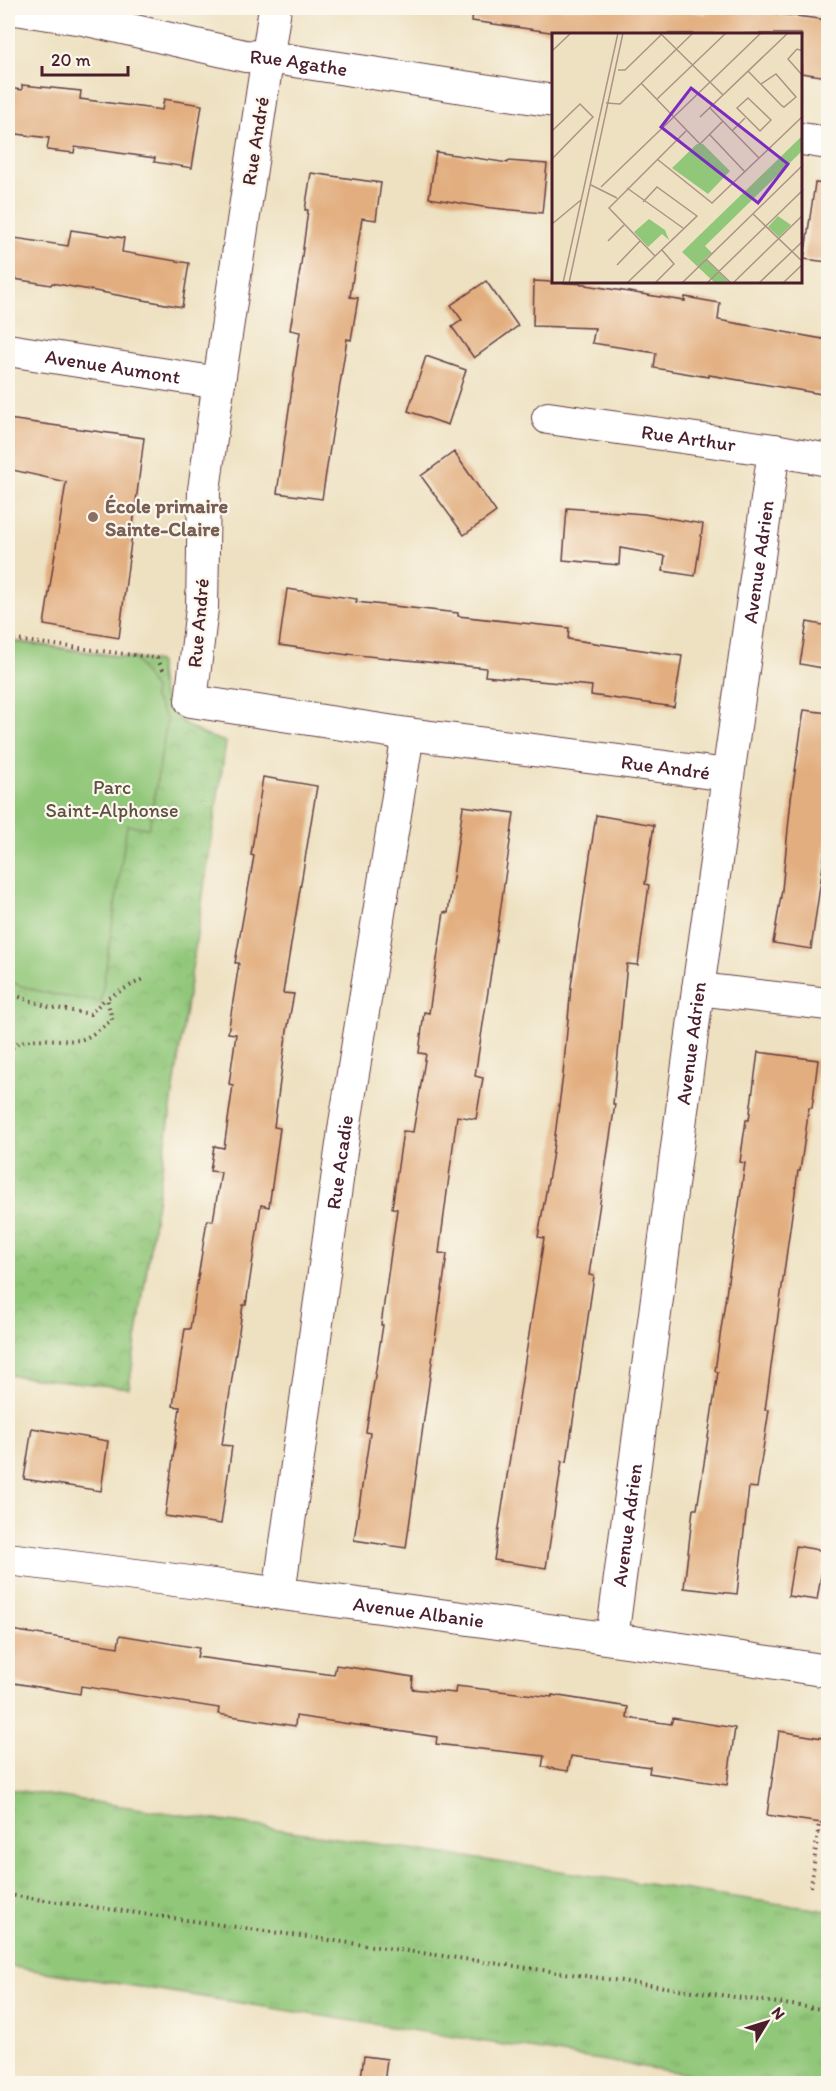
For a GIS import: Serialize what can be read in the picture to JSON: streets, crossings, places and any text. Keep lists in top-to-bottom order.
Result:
{
  "streets": {
    "street": [
      "Rue Agathe",
      "Rue André",
      "Avenue Aumont",
      "Rue Arthur",
      "Avenue Adrien",
      "Rue Acadie",
      "Avenue Albanie"
    ]
  },
  "crossings": [
    ["Rue Agathe", "Rue André"],
    ["Rue André", "Avenue Aumont"],
    ["Rue André", "Avenue Adrien"],
    ["Rue André", "Rue Acadie"],
    ["Rue Arthur", "Avenue Adrien"],
    ["Avenue Adrien", "Avenue Albanie"],
    ["Rue Acadie", "Avenue Albanie"]
  ],
  "parks": ["Parc Saint-Alphonse"],
  "places": ["École primaire Sainte-Claire"],
  "scale_bar": "20 m",
  "north": "top right"
}
